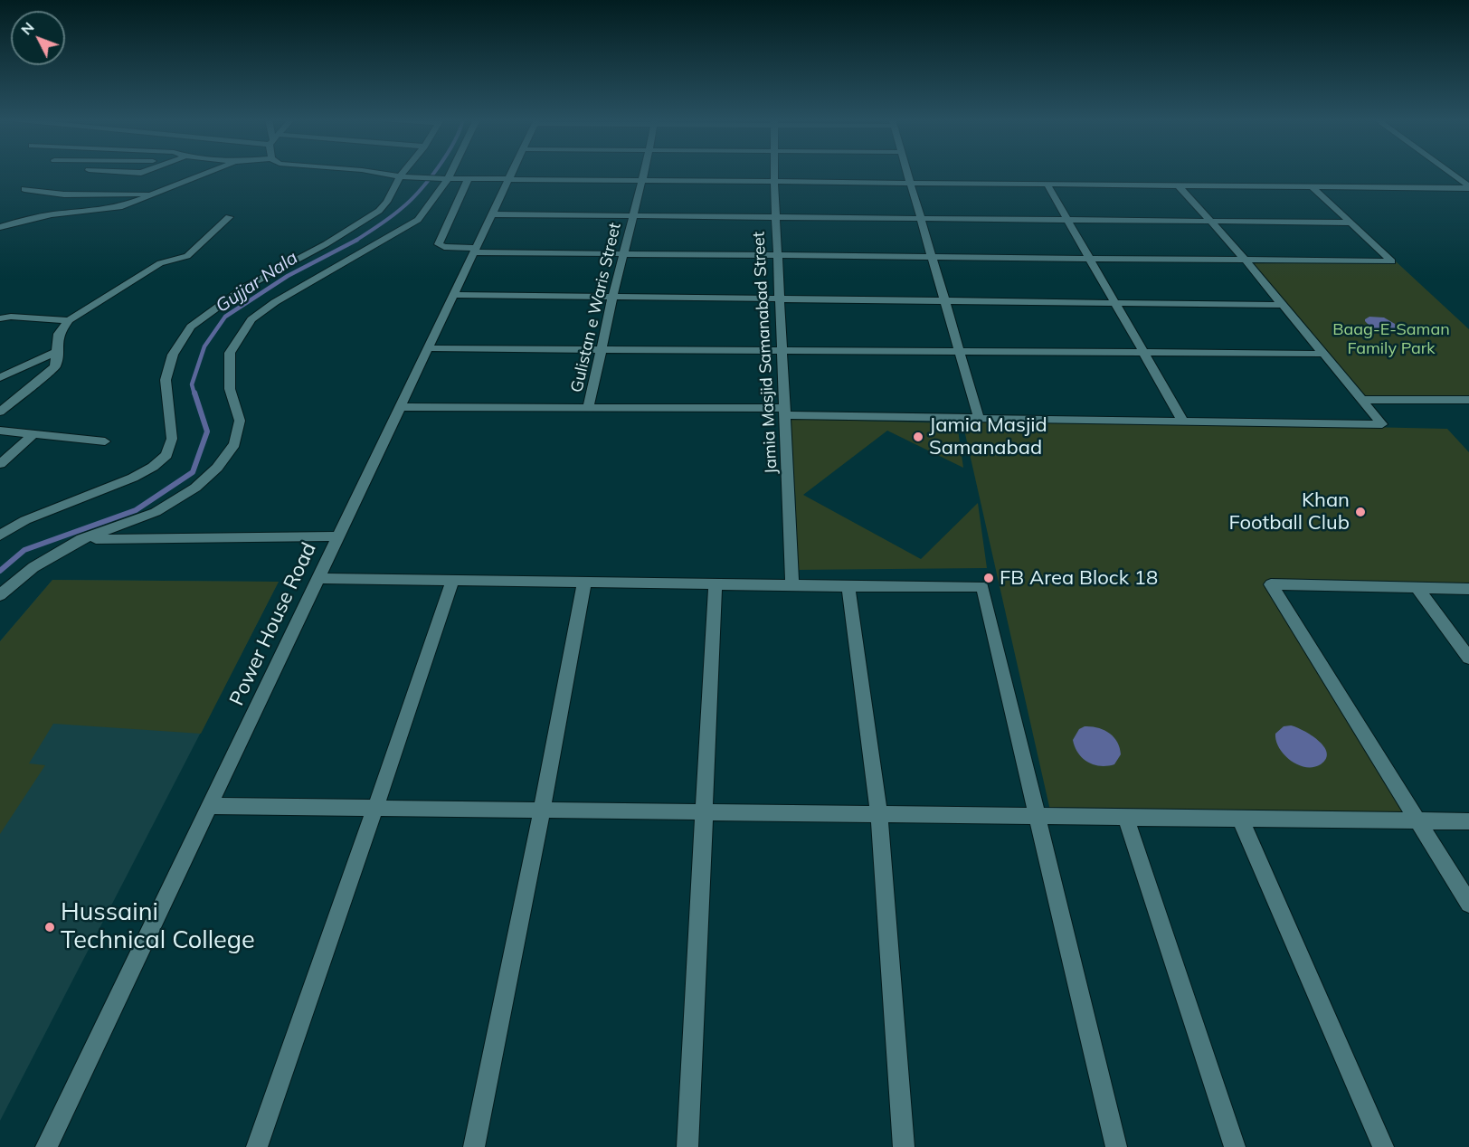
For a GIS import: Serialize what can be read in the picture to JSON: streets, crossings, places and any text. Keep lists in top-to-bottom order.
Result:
{
  "streets": {
    "street": ["Gulistan e Waris Street", "Jamia Masjid Samanabad Street", "Power House Road"]
  },
  "water": ["Gujjar Nala"],
  "parks": ["Baag-E-Saman Family Park"],
  "places": [
    "Jamia Masjid Samanabad",
    "Khan Football Club",
    "FB Area Block 18",
    "Hussaini Technical College"
  ],
  "north": "top left"
}
